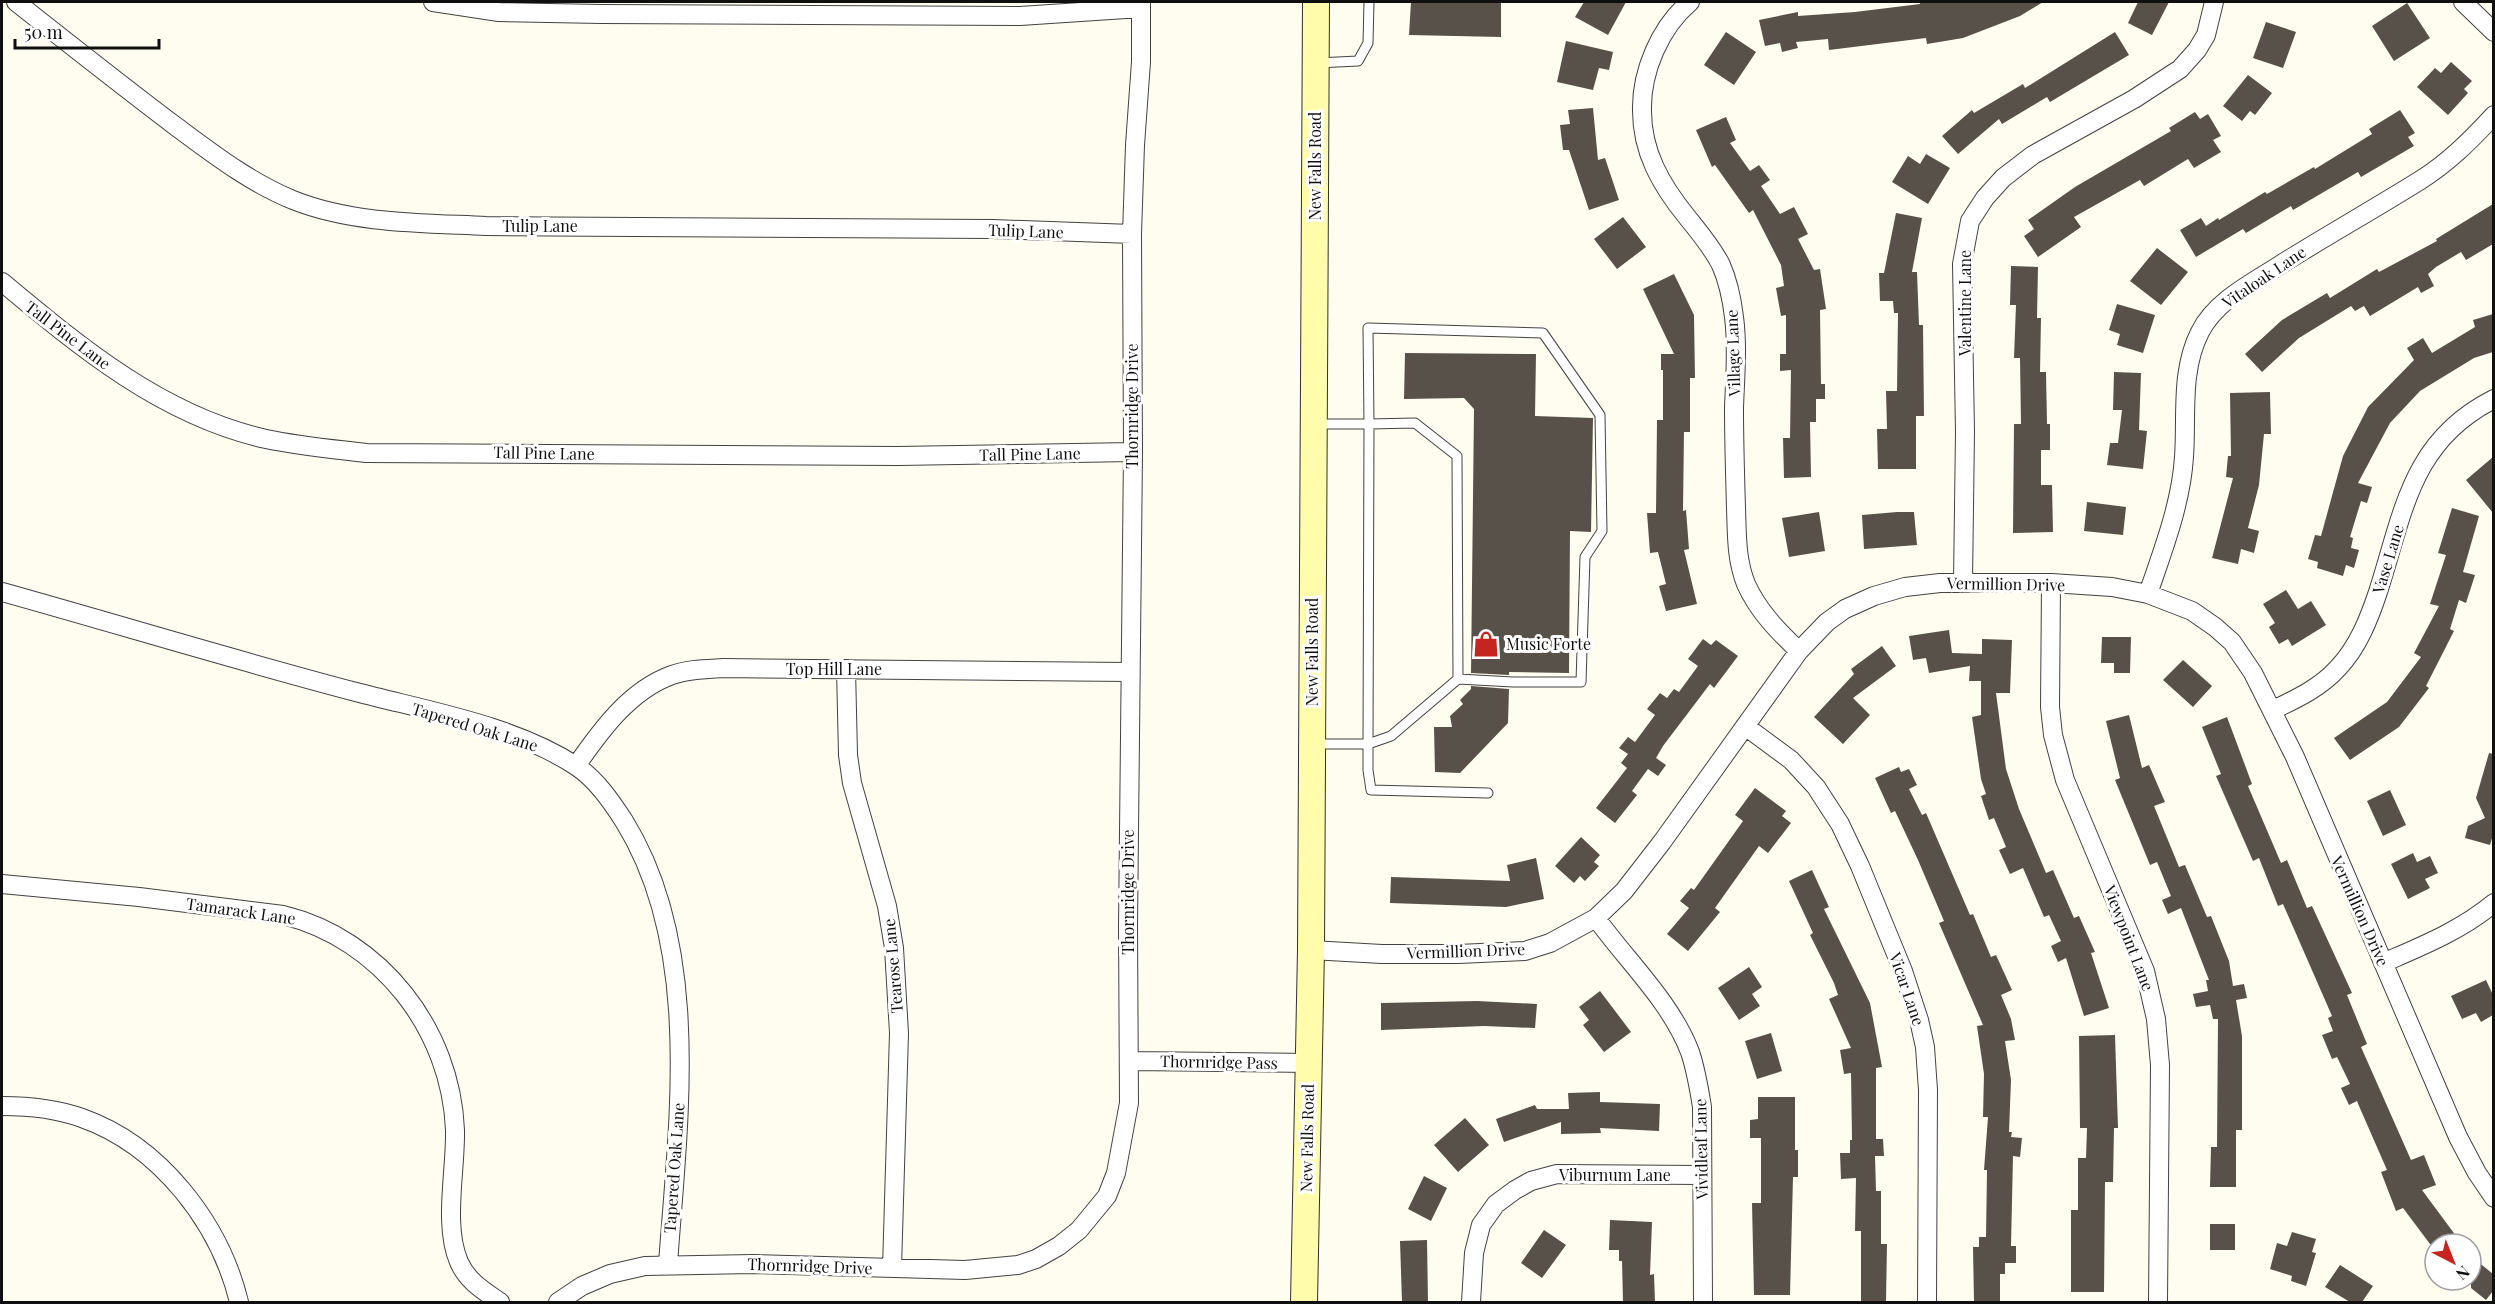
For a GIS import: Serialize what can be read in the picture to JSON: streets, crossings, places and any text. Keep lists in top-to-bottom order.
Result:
{
  "streets": {
    "main road": ["New Falls Road"],
    "street": [
      "Tulip Lane",
      "Vitaloak Lane",
      "Valentine Lane",
      "Tall Pine Lane",
      "Village Lane",
      "Thornridge Drive",
      "Vase Lane",
      "Vermillion Drive",
      "Top Hill Lane",
      "Tapered Oak Lane",
      "Tamarack Lane",
      "Viewpoint Lane",
      "Tearose Lane",
      "Vicar Lane",
      "Thornridge Pass",
      "Vividleaf Lane",
      "Viburnum Lane"
    ]
  },
  "crossings": [
    ["New Falls Road", "Vermillion Drive"],
    ["New Falls Road", "Thornridge Pass"],
    ["Tulip Lane", "Thornridge Drive"],
    ["Vitaloak Lane", "Vermillion Drive"],
    ["Valentine Lane", "Vermillion Drive"],
    ["Tall Pine Lane", "Thornridge Drive"],
    ["Village Lane", "Vermillion Drive"],
    ["Thornridge Drive", "Top Hill Lane"],
    ["Thornridge Drive", "Tapered Oak Lane"],
    ["Thornridge Drive", "Tearose Lane"],
    ["Thornridge Drive", "Thornridge Pass"],
    ["Vase Lane", "Vermillion Drive"],
    ["Vermillion Drive", "Viewpoint Lane"],
    ["Vermillion Drive", "Vicar Lane"],
    ["Vermillion Drive", "Vividleaf Lane"],
    ["Top Hill Lane", "Tapered Oak Lane"],
    ["Top Hill Lane", "Tearose Lane"],
    ["Vividleaf Lane", "Viburnum Lane"]
  ],
  "places": {
    "shop": ["Music Forte"]
  },
  "scale_bar": "50 m",
  "north": "bottom right"
}
